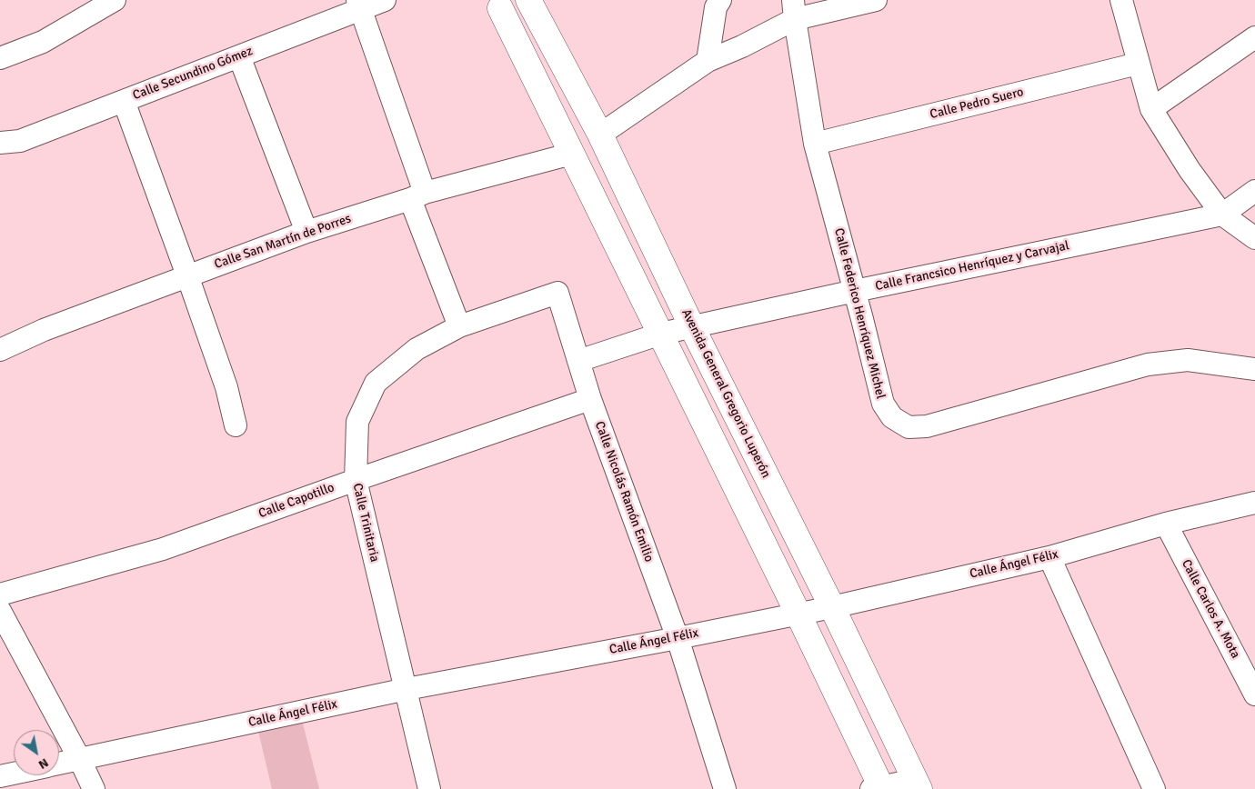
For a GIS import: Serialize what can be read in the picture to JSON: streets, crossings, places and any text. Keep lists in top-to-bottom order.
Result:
{
  "streets": {
    "main road": ["Avenida General Gregorio Luperón"],
    "street": [
      "Calle Secundino Gómez",
      "Calle Pedro Suero",
      "Calle San Martín de Porres",
      "Calle Francsico Henríquez y Carvajal",
      "Calle Federico Henríquez Michel",
      "Calle Nicolás Ramón Emilio",
      "Calle Capotillo",
      "Calle Trinitaria",
      "Calle Ángel Félix",
      "Calle Carlos A. Mota"
    ]
  },
  "crossings": [
    ["Calle Pedro Suero", "Calle Federico Henríquez Michel"],
    ["Calle Francsico Henríquez y Carvajal", "Calle Federico Henríquez Michel"],
    ["Calle Francsico Henríquez y Carvajal", "Avenida General Gregorio Luperón"],
    ["Calle Francsico Henríquez y Carvajal", "Calle Nicolás Ramón Emilio"],
    ["Avenida General Gregorio Luperón", "Calle Ángel Félix"],
    ["Calle Nicolás Ramón Emilio", "Calle Capotillo"],
    ["Calle Nicolás Ramón Emilio", "Calle Trinitaria"],
    ["Calle Nicolás Ramón Emilio", "Calle Ángel Félix"],
    ["Calle Capotillo", "Calle Trinitaria"],
    ["Calle Trinitaria", "Calle Ángel Félix"],
    ["Calle Ángel Félix", "Calle Carlos A. Mota"]
  ],
  "north": "bottom right"
}
